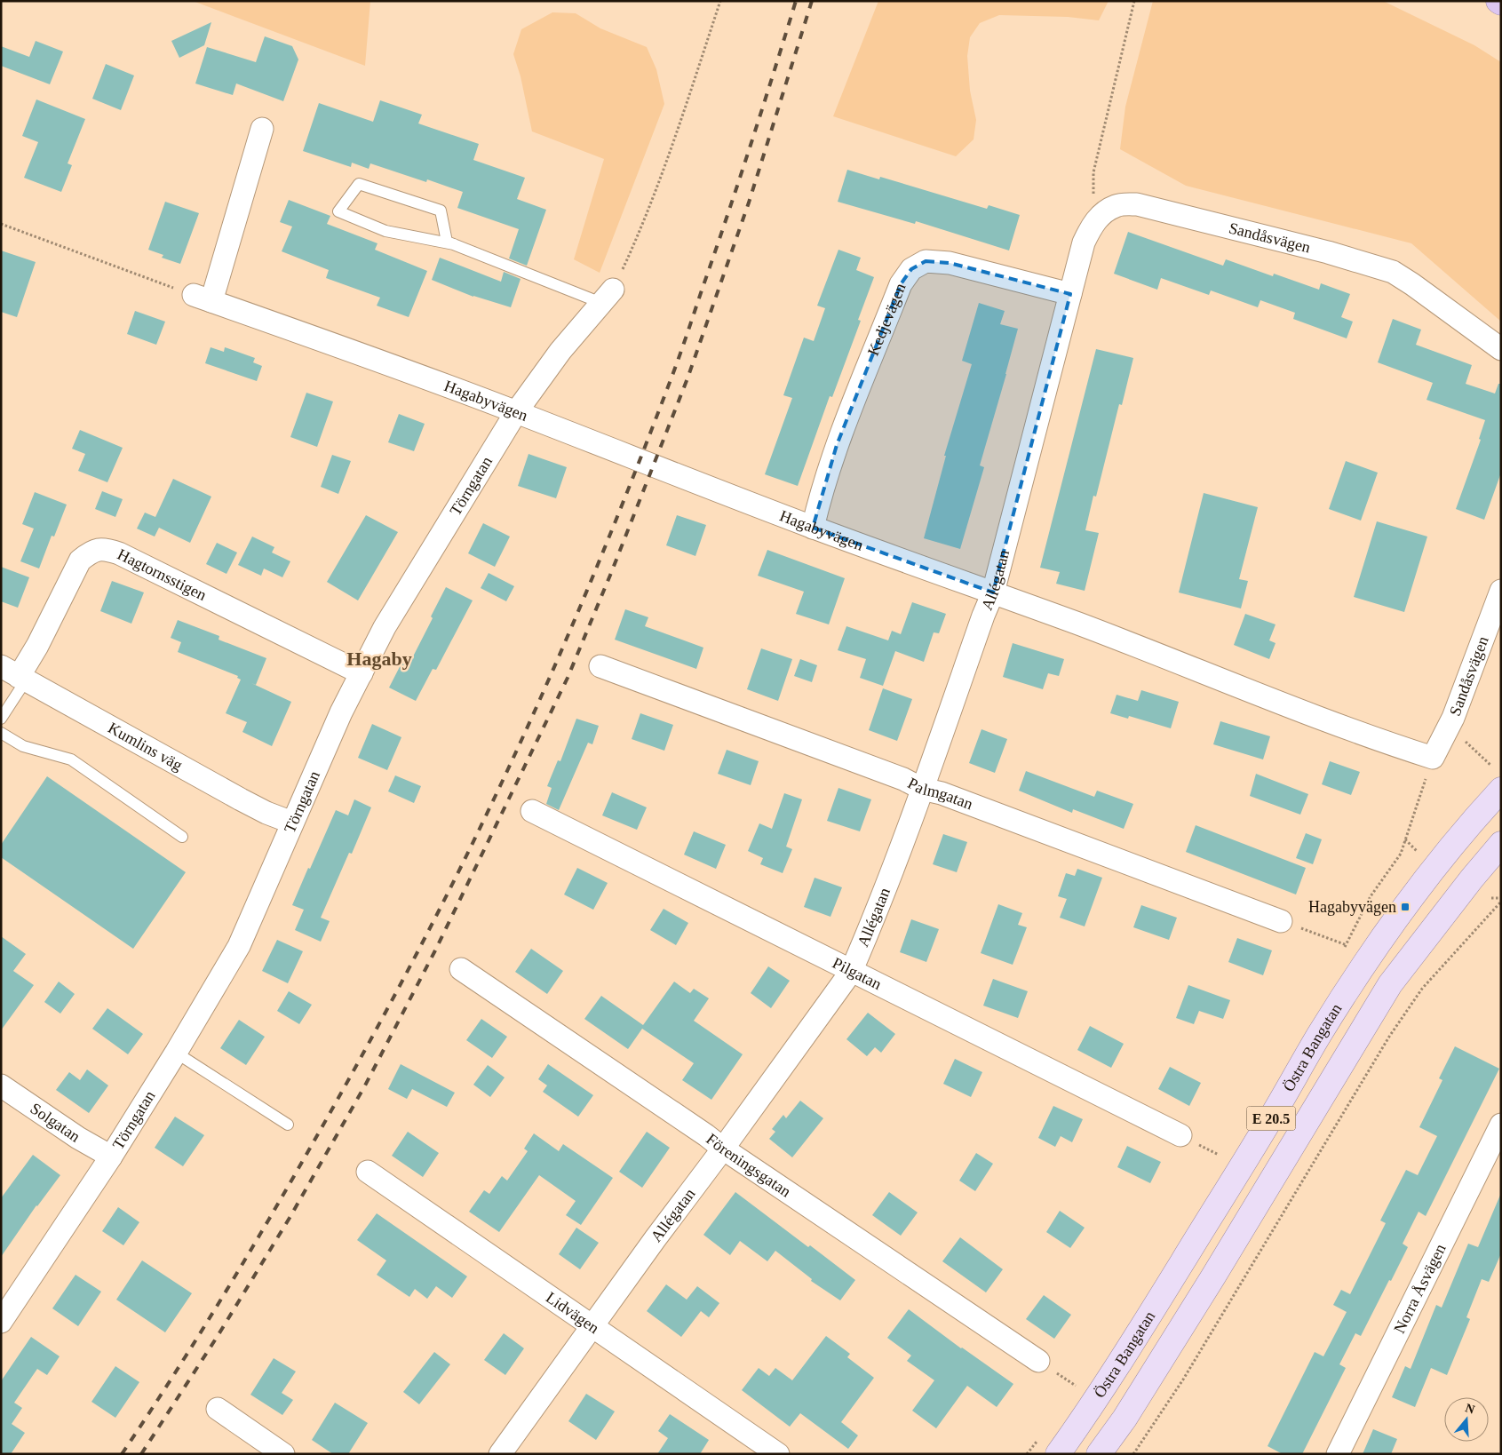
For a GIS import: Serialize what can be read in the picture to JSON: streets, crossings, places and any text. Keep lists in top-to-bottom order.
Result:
{
  "streets": {
    "main road": ["Östra Bangatan", "E 20.5"],
    "street": [
      "Sandåsvägen",
      "Kedjevägen",
      "Hagabyvägen",
      "Törngatan",
      "Hagtornsstigen",
      "Allégatan",
      "Kumlins väg",
      "Palmgatan",
      "Pilgatan",
      "Solgatan",
      "Föreningsgatan",
      "Norra Åsvägen",
      "Lidvägen"
    ]
  },
  "crossings": [
    ["Sandåsvägen", "Kedjevägen"],
    ["Sandåsvägen", "Hagabyvägen"],
    ["Sandåsvägen", "Allégatan"],
    ["Kedjevägen", "Hagabyvägen"],
    ["Kedjevägen", "Allégatan"],
    ["Hagabyvägen", "Törngatan"],
    ["Hagabyvägen", "Allégatan"],
    ["Törngatan", "Hagtornsstigen"],
    ["Törngatan", "Kumlins väg"],
    ["Törngatan", "Solgatan"],
    ["Hagtornsstigen", "Kumlins väg"],
    ["Allégatan", "Palmgatan"],
    ["Allégatan", "Pilgatan"],
    ["Allégatan", "Föreningsgatan"],
    ["Allégatan", "Lidvägen"]
  ],
  "districts": ["Hagaby"],
  "places": {
    "transit": ["Hagabyvägen"]
  },
  "north": "top"
}
